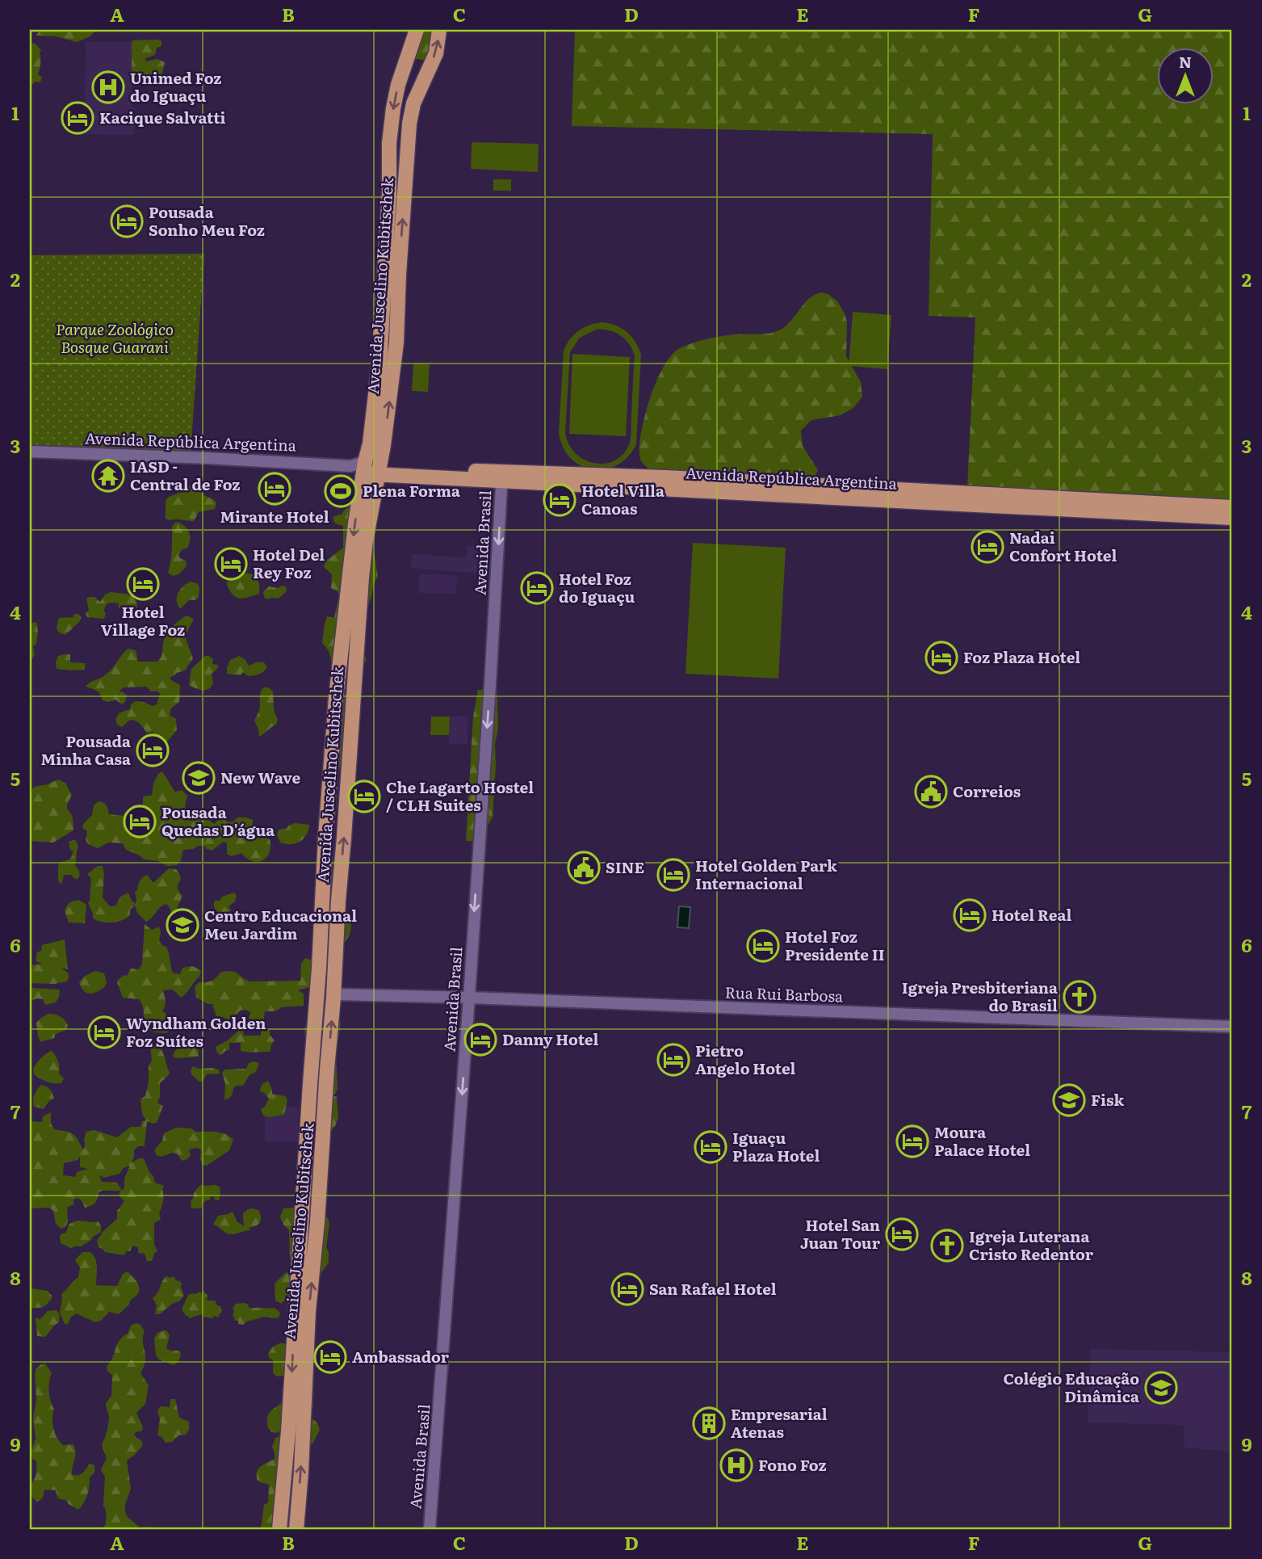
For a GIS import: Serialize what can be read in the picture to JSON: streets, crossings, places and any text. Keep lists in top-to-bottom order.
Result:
{
  "streets": {
    "main road": ["Avenida Juscelino Kubitschek", "Avenida República Argentina"],
    "street": ["Avenida Brasil", "Rua Rui Barbosa"]
  },
  "crossings": [
    ["Avenida Juscelino Kubitschek", "Avenida República Argentina"],
    ["Avenida Juscelino Kubitschek", "Rua Rui Barbosa"],
    ["Avenida República Argentina", "Avenida Brasil"],
    ["Avenida Brasil", "Rua Rui Barbosa"]
  ],
  "one_way": ["Avenida Brasil"],
  "parks": ["Parque Zoológico Bosque Guarani"],
  "places": {
    "hospital": ["Unimed Foz do Iguaçu", "Fono Foz"],
    "hotel": [
      "Kacique Salvatti",
      "Pousada Sonho Meu Foz",
      "Mirante Hotel",
      "Hotel Villa Canoas",
      "Nadai Confort Hotel",
      "Hotel Del Rey Foz",
      "Hotel Village Foz",
      "Hotel Foz do Iguaçu",
      "Foz Plaza Hotel",
      "Pousada Minha Casa",
      "Che Lagarto Hostel / CLH Suites",
      "Pousada Quedas D'água",
      "Hotel Golden Park Internacional",
      "Hotel Real",
      "Hotel Foz Presidente II",
      "Wyndham Golden Foz Suítes",
      "Danny Hotel",
      "Pietro Angelo Hotel",
      "Moura Palace Hotel",
      "Iguaçu Plaza Hotel",
      "Hotel San Juan Tour",
      "San Rafael Hotel",
      "Ambassador"
    ],
    "temple": ["IASD - Central de Foz"],
    "sports": ["Plena Forma"],
    "school or university": [
      "New Wave",
      "Centro Educacional Meu Jardim",
      "Fisk",
      "Colégio Educação Dinâmica"
    ],
    "public building": ["Correios", "SINE"],
    "church": ["Igreja Presbiteriana do Brasil", "Igreja Luterana Cristo Redentor"],
    "building": ["Empresarial Atenas"]
  },
  "north": "top",
  "grid": {
    "columns": [
      "A",
      "B",
      "C",
      "D",
      "E",
      "F",
      "G"
    ],
    "rows": [
      "1",
      "2",
      "3",
      "4",
      "5",
      "6",
      "7",
      "8",
      "9"
    ]
  }
}
